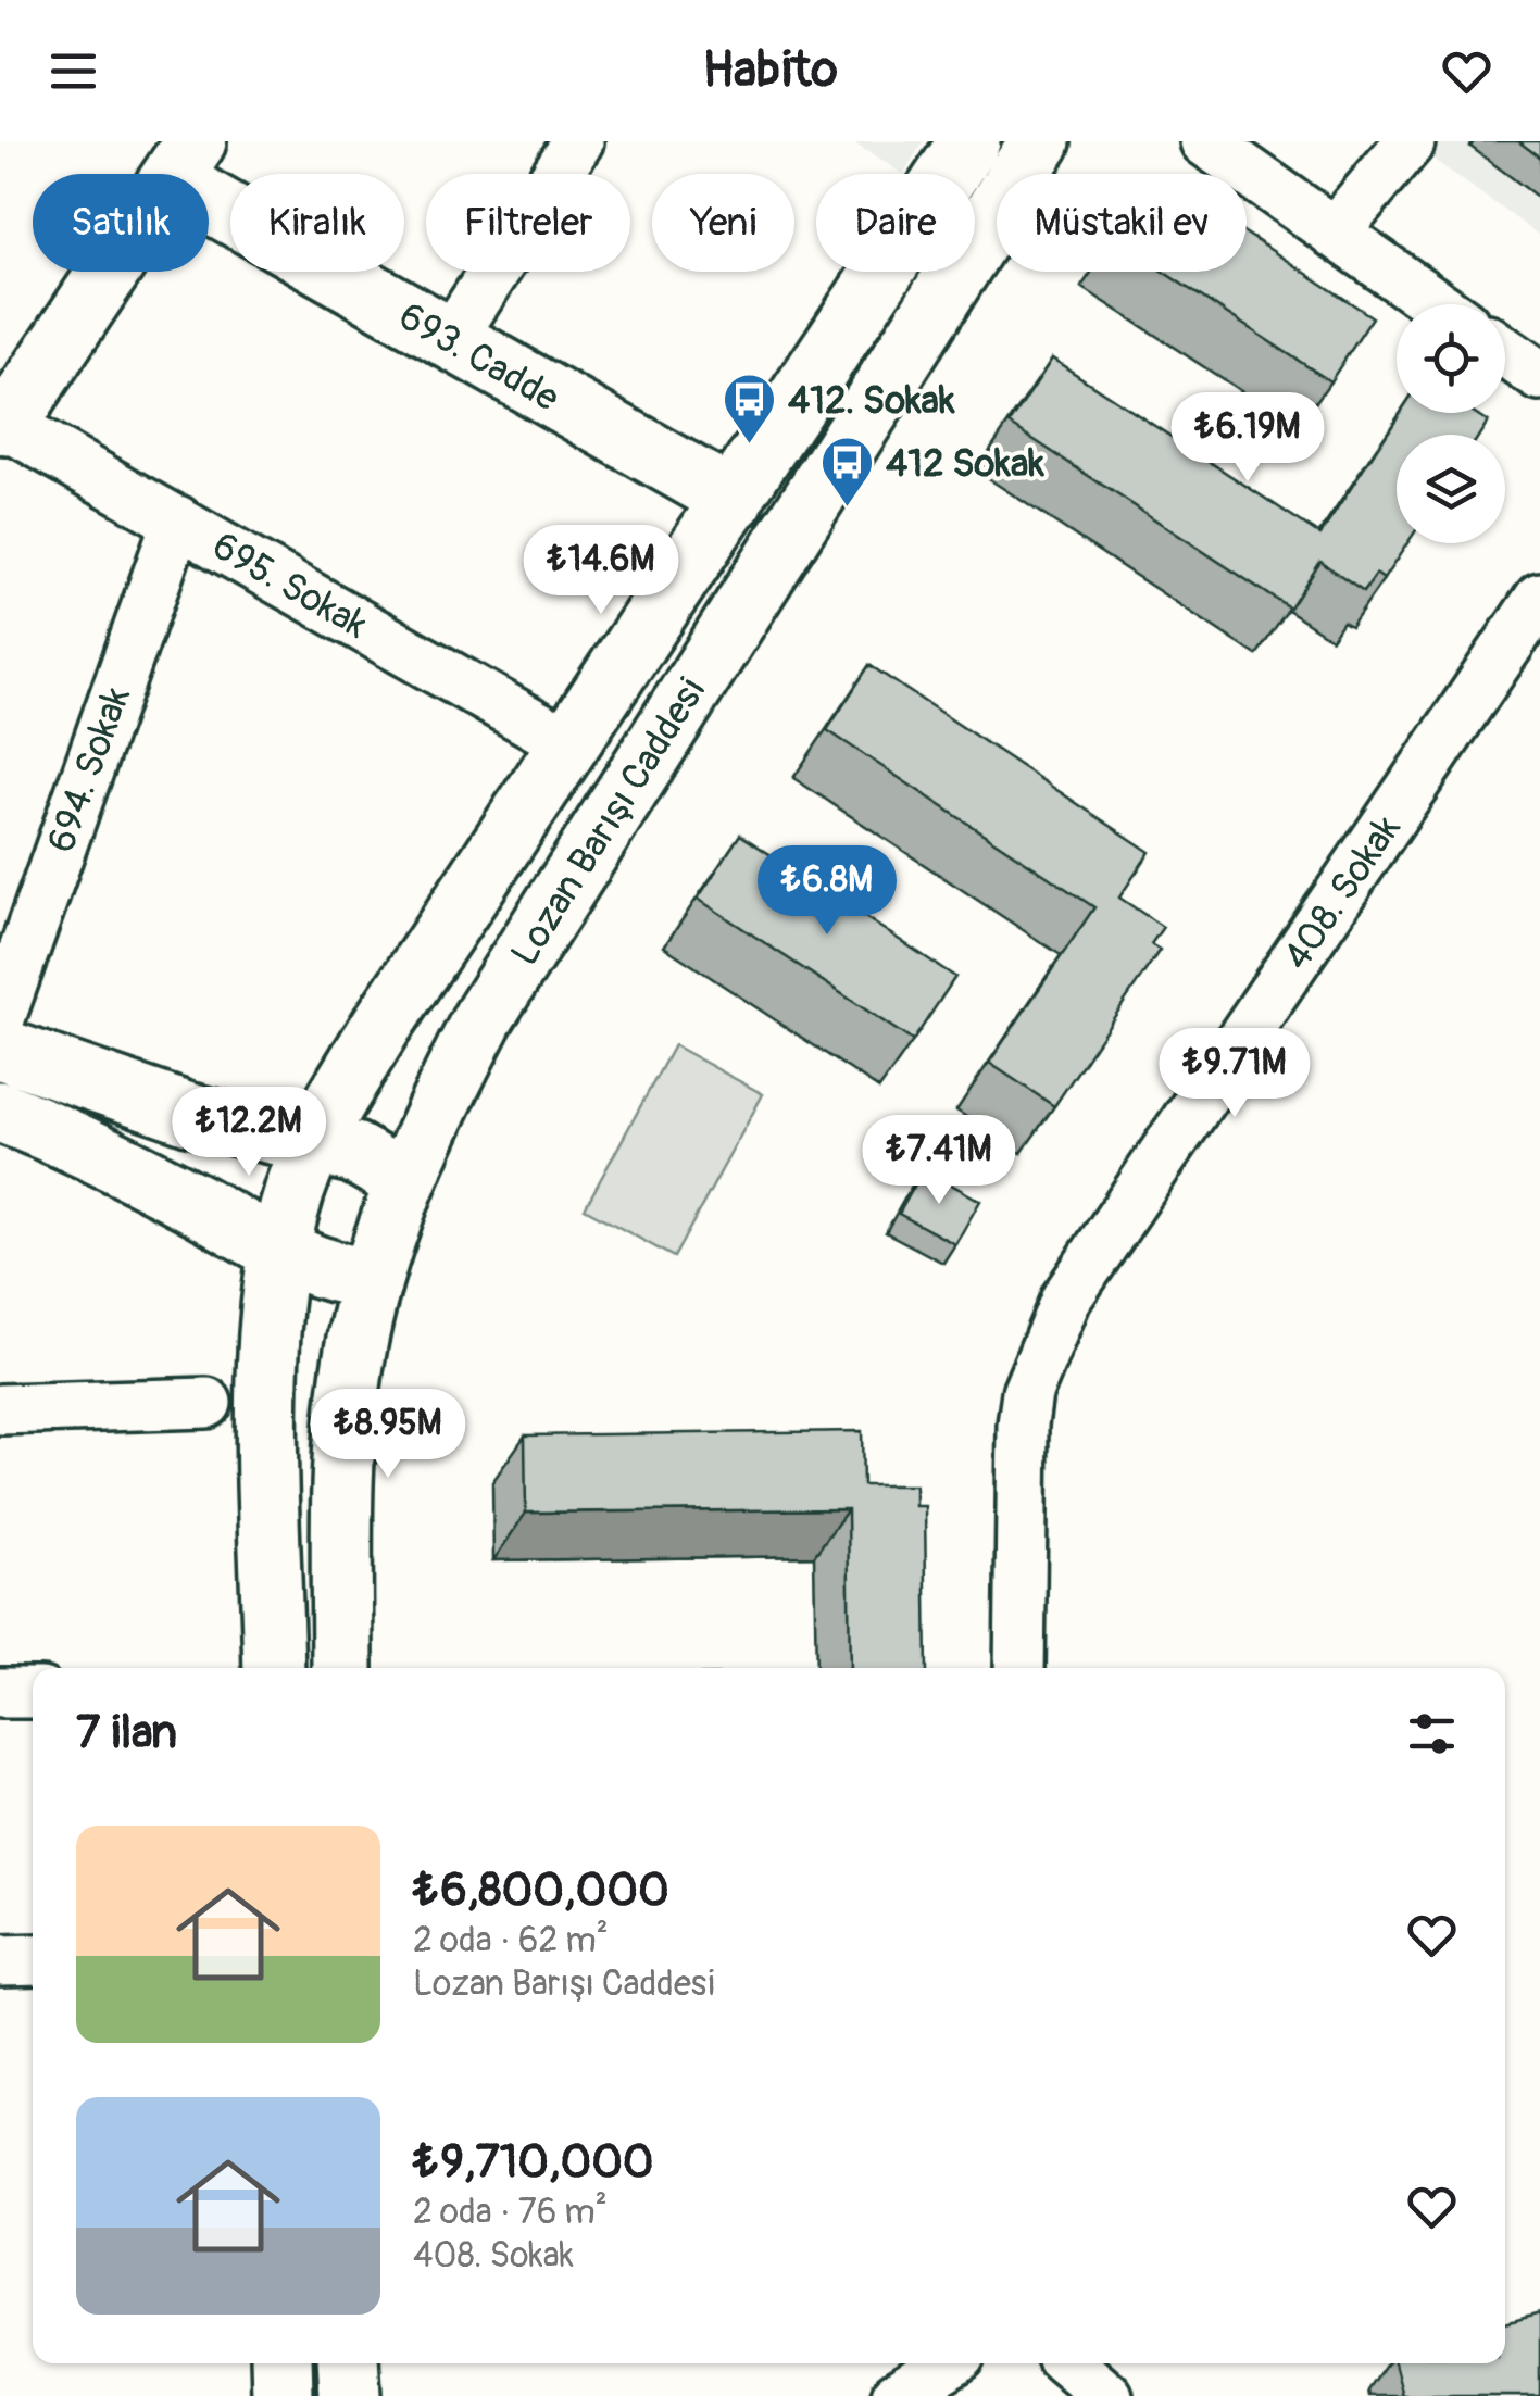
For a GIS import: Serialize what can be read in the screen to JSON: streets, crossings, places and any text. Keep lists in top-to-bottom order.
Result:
{
  "streets": {
    "main road": ["693. Cadde", "Lozan Barışı Caddesi"],
    "street": ["695. Sokak", "694. Sokak", "408. Sokak"]
  },
  "crossings": [
    ["693. Cadde", "Lozan Barışı Caddesi"],
    ["695. Sokak", "694. Sokak"],
    ["695. Sokak", "Lozan Barışı Caddesi"]
  ],
  "places": {
    "bus stop": ["412. Sokak", "412 Sokak"]
  },
  "page": {
    "header": "Habito",
    "chip": [
      "Satılık",
      "Kiralık",
      "Filtreler",
      "Yeni",
      "Daire",
      "Müstakil ev"
    ],
    "price": [
      "₺6.19M",
      "₺14.6M",
      "₺6.8M",
      "₺9.71M",
      "₺12.2M",
      "₺7.41M",
      "₺8.95M"
    ],
    "heading": "7 ilan",
    "list": [
      {
        "name": "₺6,800,000",
        "note": "2 oda · 62 m² · Lozan Barışı Caddesi"
      },
      {
        "name": "₺9,710,000",
        "note": "2 oda · 76 m² · 408. Sokak"
      }
    ]
  }
}
